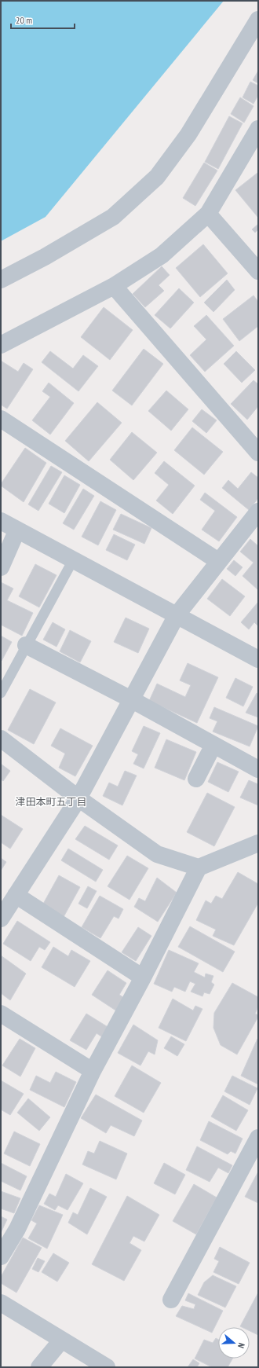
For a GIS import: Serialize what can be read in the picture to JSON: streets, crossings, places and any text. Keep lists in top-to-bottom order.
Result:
{
  "districts": ["津田本町五丁目"],
  "scale_bar": "20 m",
  "north": "right"
}
